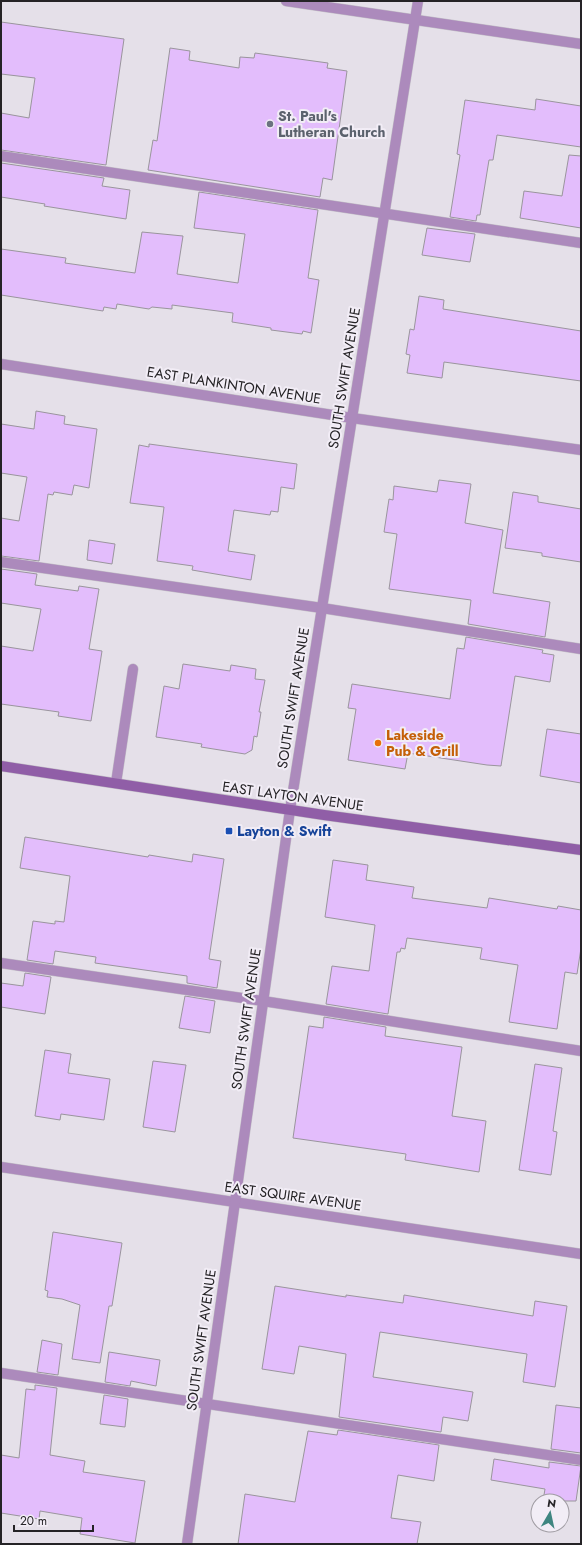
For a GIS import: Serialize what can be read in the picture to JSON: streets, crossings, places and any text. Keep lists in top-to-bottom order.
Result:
{
  "streets": {
    "main road": ["EAST LAYTON AVENUE"],
    "street": ["SOUTH SWIFT AVENUE", "EAST PLANKINTON AVENUE", "EAST SQUIRE AVENUE"]
  },
  "crossings": [
    ["SOUTH SWIFT AVENUE", "EAST PLANKINTON AVENUE"],
    ["SOUTH SWIFT AVENUE", "EAST LAYTON AVENUE"],
    ["SOUTH SWIFT AVENUE", "EAST SQUIRE AVENUE"]
  ],
  "places": {
    "other": ["St. Paul's Lutheran Church", "Lakeside Pub & Grill"],
    "transit": ["Layton & Swift"]
  },
  "scale_bar": "20 m",
  "north": "top"
}
